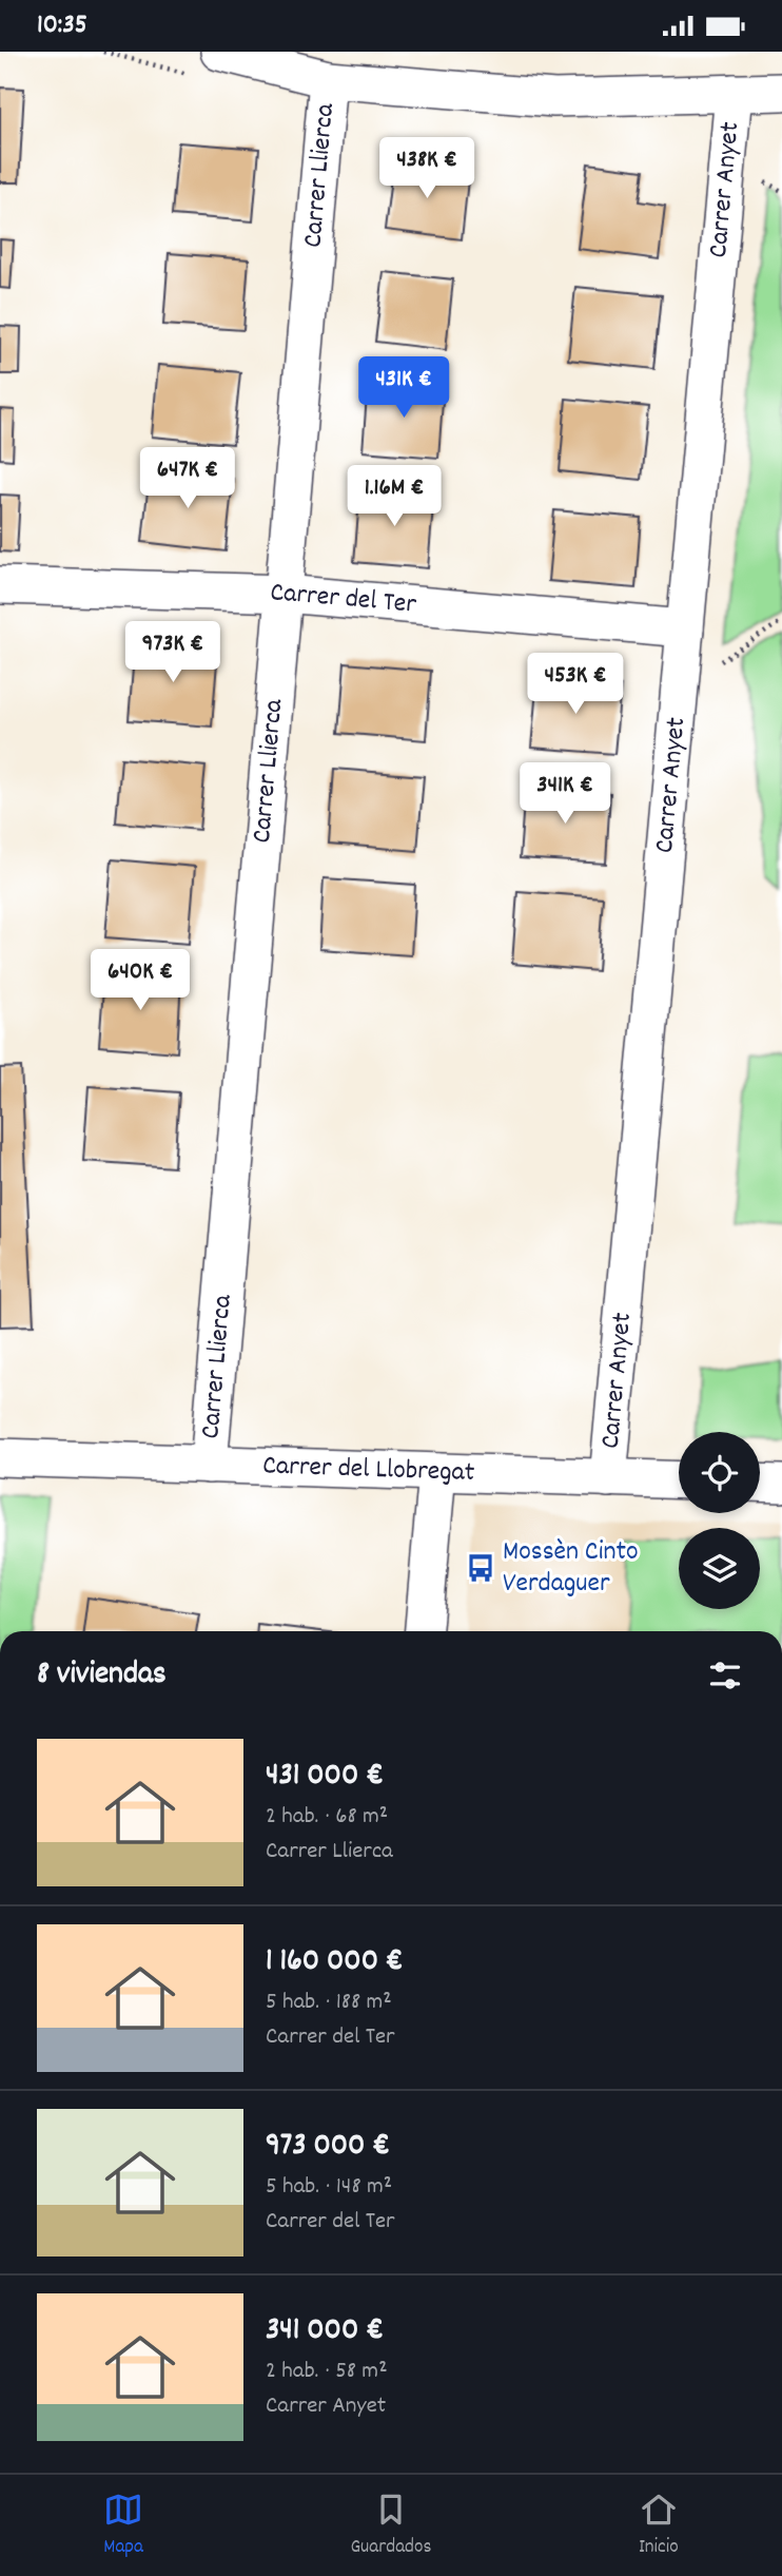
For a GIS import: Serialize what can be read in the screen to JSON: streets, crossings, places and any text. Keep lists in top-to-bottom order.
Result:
{
  "streets": {
    "street": [
      "Carrer Llierca",
      "Carrer Anyet",
      "Carrer del Ter",
      "Carrer del Llobregat"
    ]
  },
  "crossings": [
    ["Carrer Llierca", "Carrer del Ter"],
    ["Carrer Llierca", "Carrer del Llobregat"],
    ["Carrer Anyet", "Carrer del Ter"],
    ["Carrer Anyet", "Carrer del Llobregat"]
  ],
  "places": {
    "bus stop": ["Mossèn Cinto Verdaguer"]
  },
  "page": {
    "status": "10:35",
    "price": [
      "438K €",
      "431K €",
      "647K €",
      "1.16M €",
      "973K €",
      "453K €",
      "341K €",
      "640K €"
    ],
    "heading": "8 viviendas",
    "list": [
      {
        "name": "431 000 €",
        "note": "2 hab. · 68 m² · Carrer Llierca"
      },
      {
        "name": "1 160 000 €",
        "note": "5 hab. · 188 m² · Carrer del Ter"
      },
      {
        "name": "973 000 €",
        "note": "5 hab. · 148 m² · Carrer del Ter"
      },
      {
        "name": "341 000 €",
        "note": "2 hab. · 58 m² · Carrer Anyet"
      }
    ],
    "tabs": ["Mapa", "Guardados", "Inicio"]
  }
}
